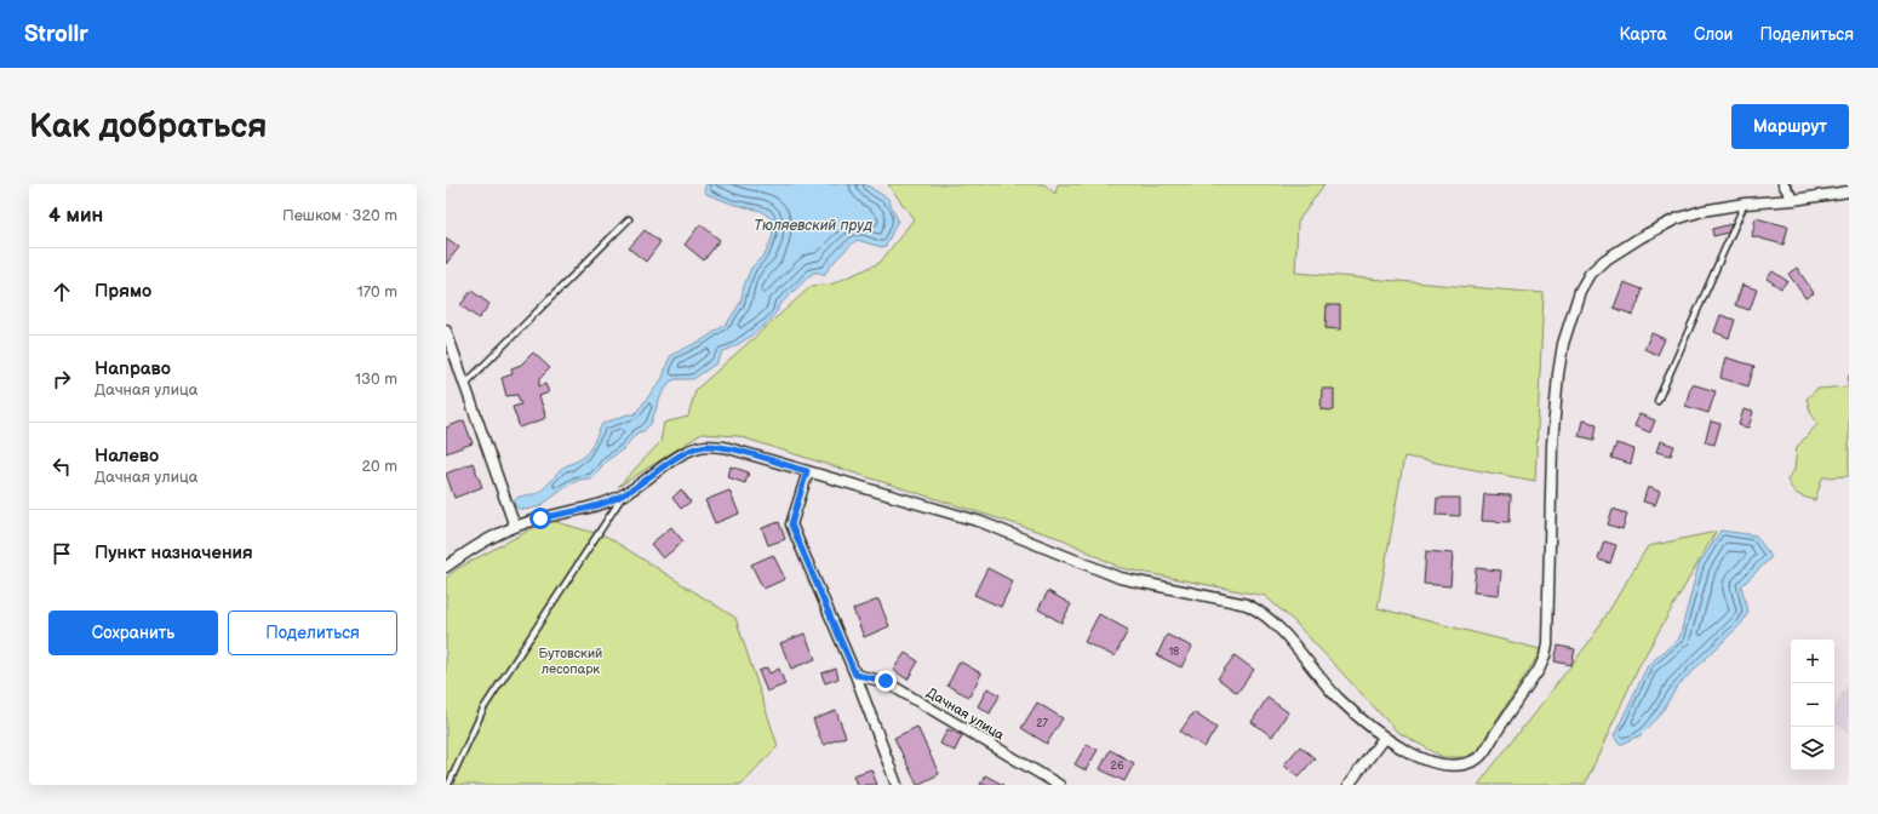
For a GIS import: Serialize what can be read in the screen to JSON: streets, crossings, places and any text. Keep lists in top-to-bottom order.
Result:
{
  "streets": {
    "street": ["Дачная улица"]
  },
  "water": ["Тюляевский пруд"],
  "parks": ["Бутовский лесопарк"],
  "house_numbers": ["18", "27", "26"],
  "page": {
    "header": "Strollr",
    "nav": ["Карта", "Слои", "Поделиться"],
    "buttons": [
      "Маршрут",
      ["Сохранить", "Поделиться"]
    ],
    "title": "Как добраться",
    "heading": ["4 мин", "Пешком · 320 m"],
    "list": [
      ["Прямо", "170 m"],
      ["Направо", "Дачная улица", "130 m"],
      ["Налево", "Дачная улица", "20 m"],
      "Пункт назначения"
    ],
    "map_buttons": ["+", "−"]
  }
}
